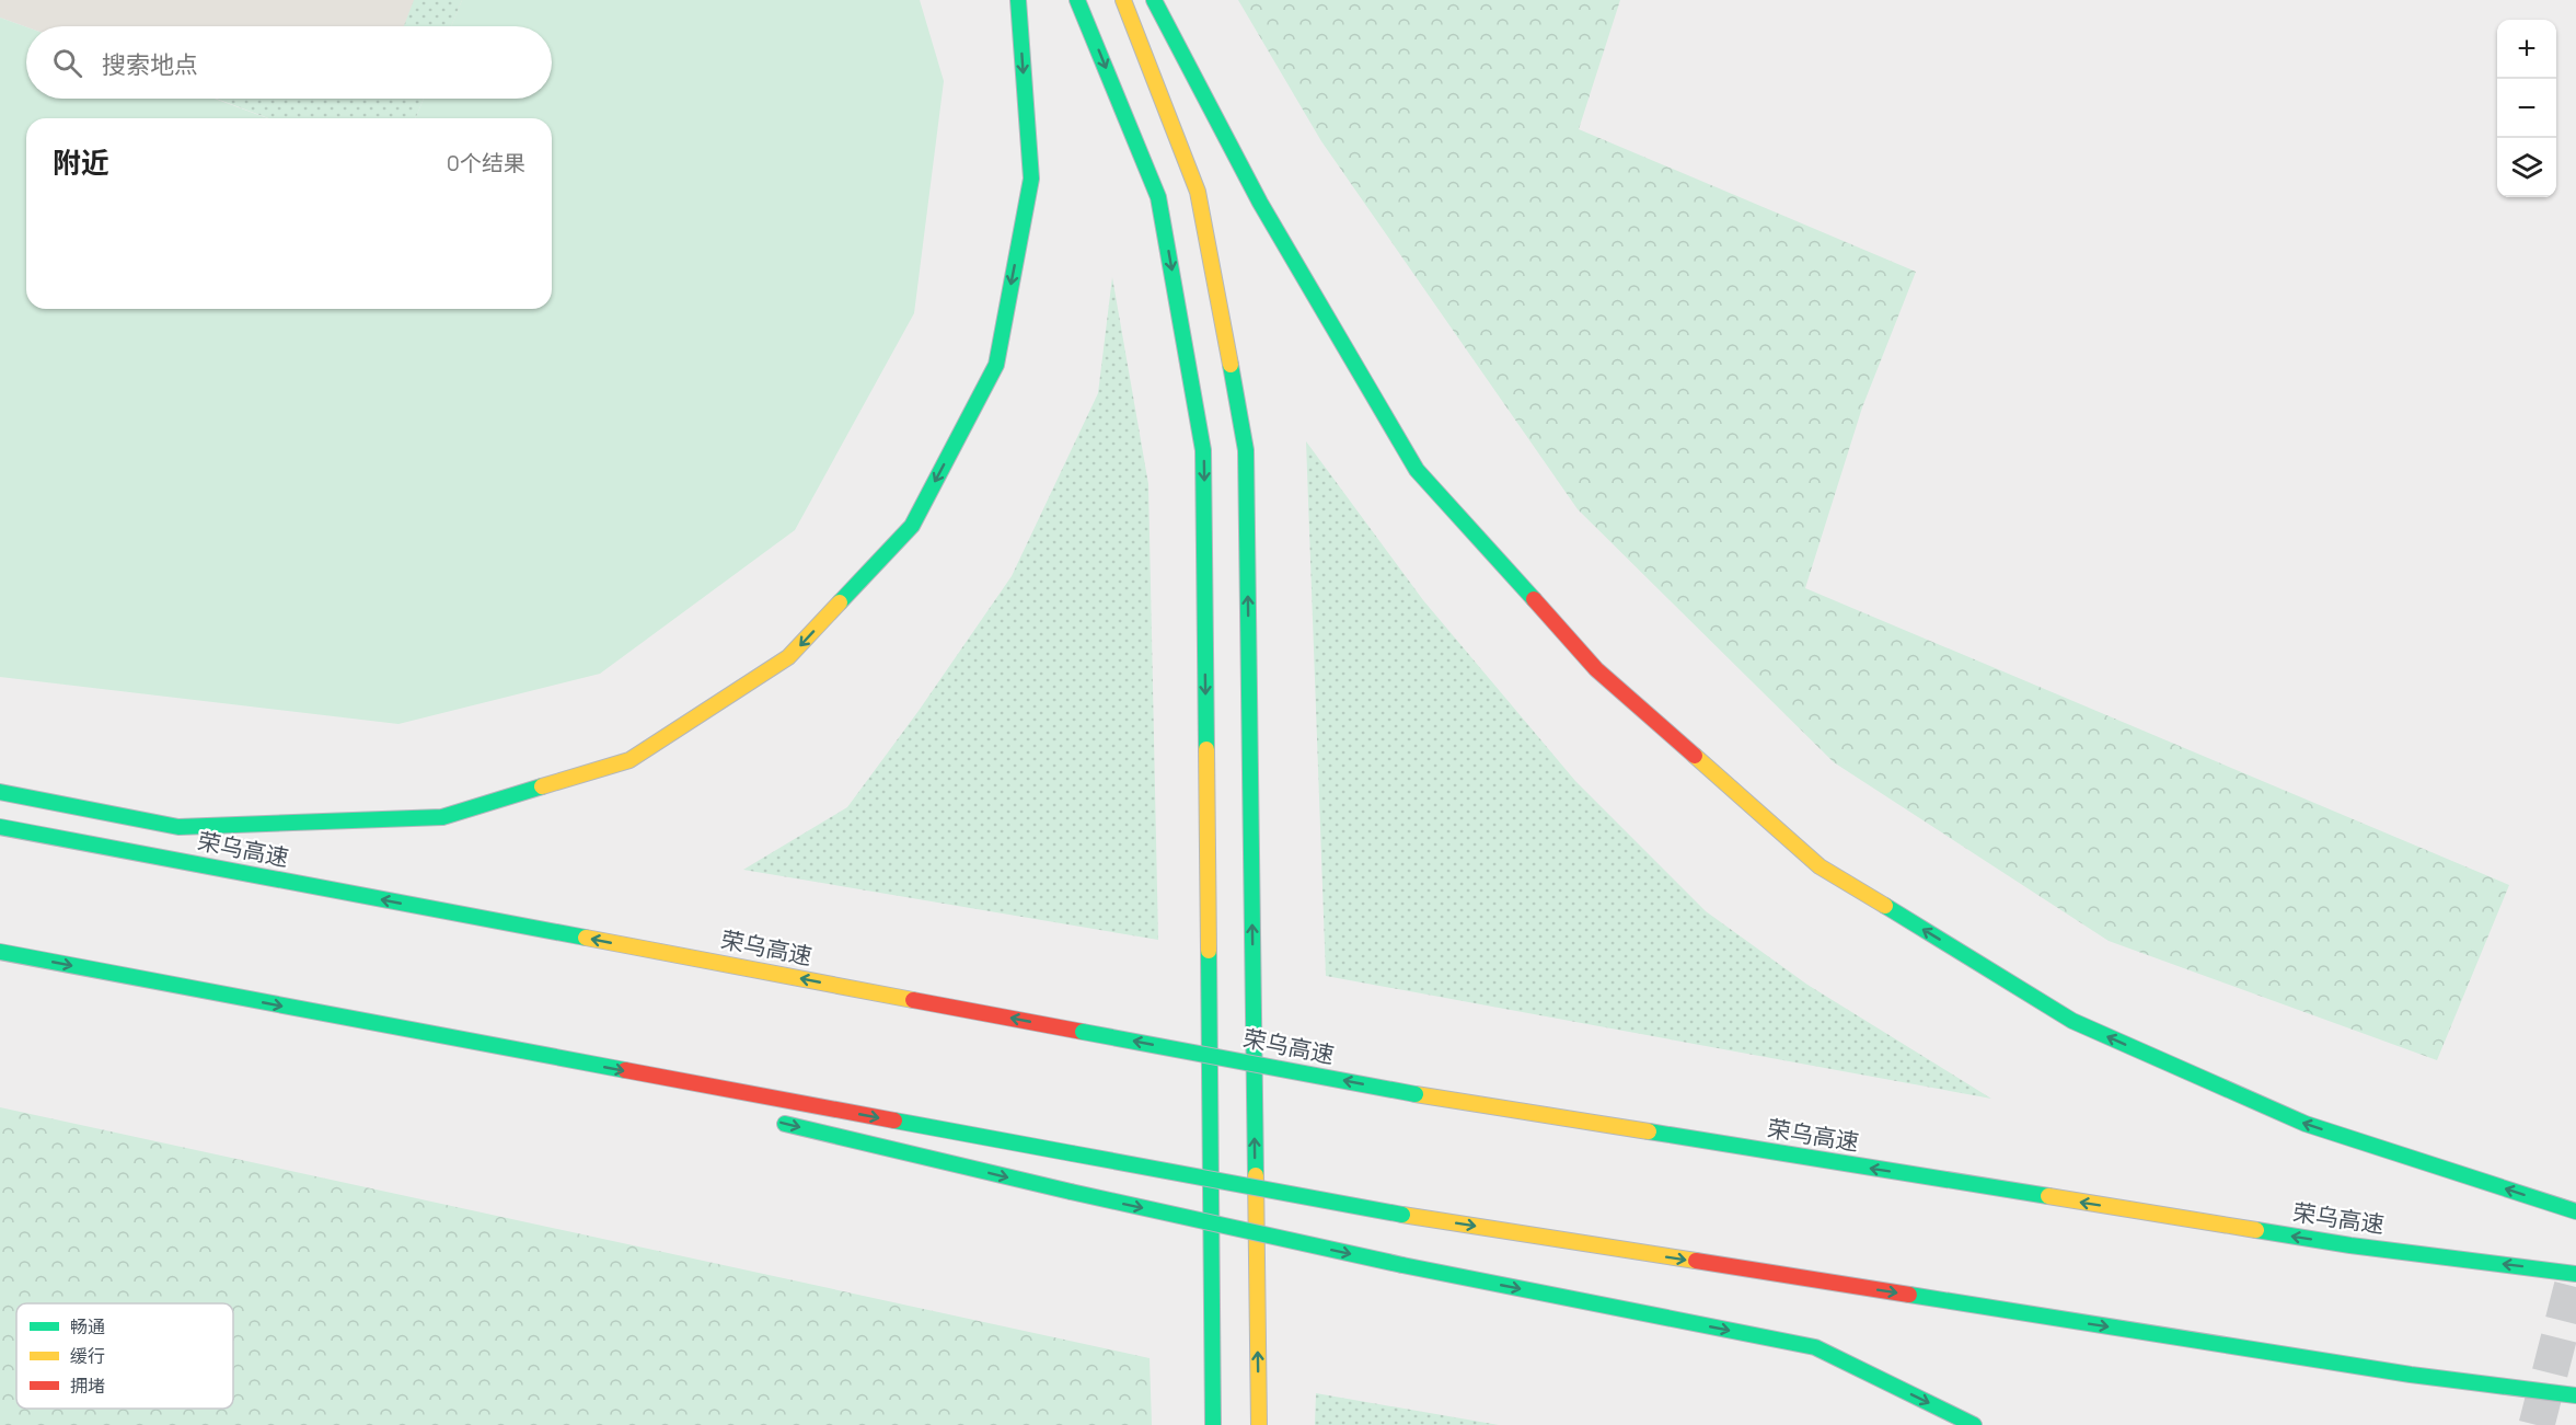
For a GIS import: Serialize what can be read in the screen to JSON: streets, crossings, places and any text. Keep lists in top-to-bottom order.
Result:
{
  "streets": {
    "highway": ["荣乌高速"]
  },
  "legend": ["畅通", "缓行", "拥堵"],
  "page": {
    "map_buttons": ["+", "−"],
    "search": "搜索地点",
    "heading": ["附近", "0个结果"]
  }
}
